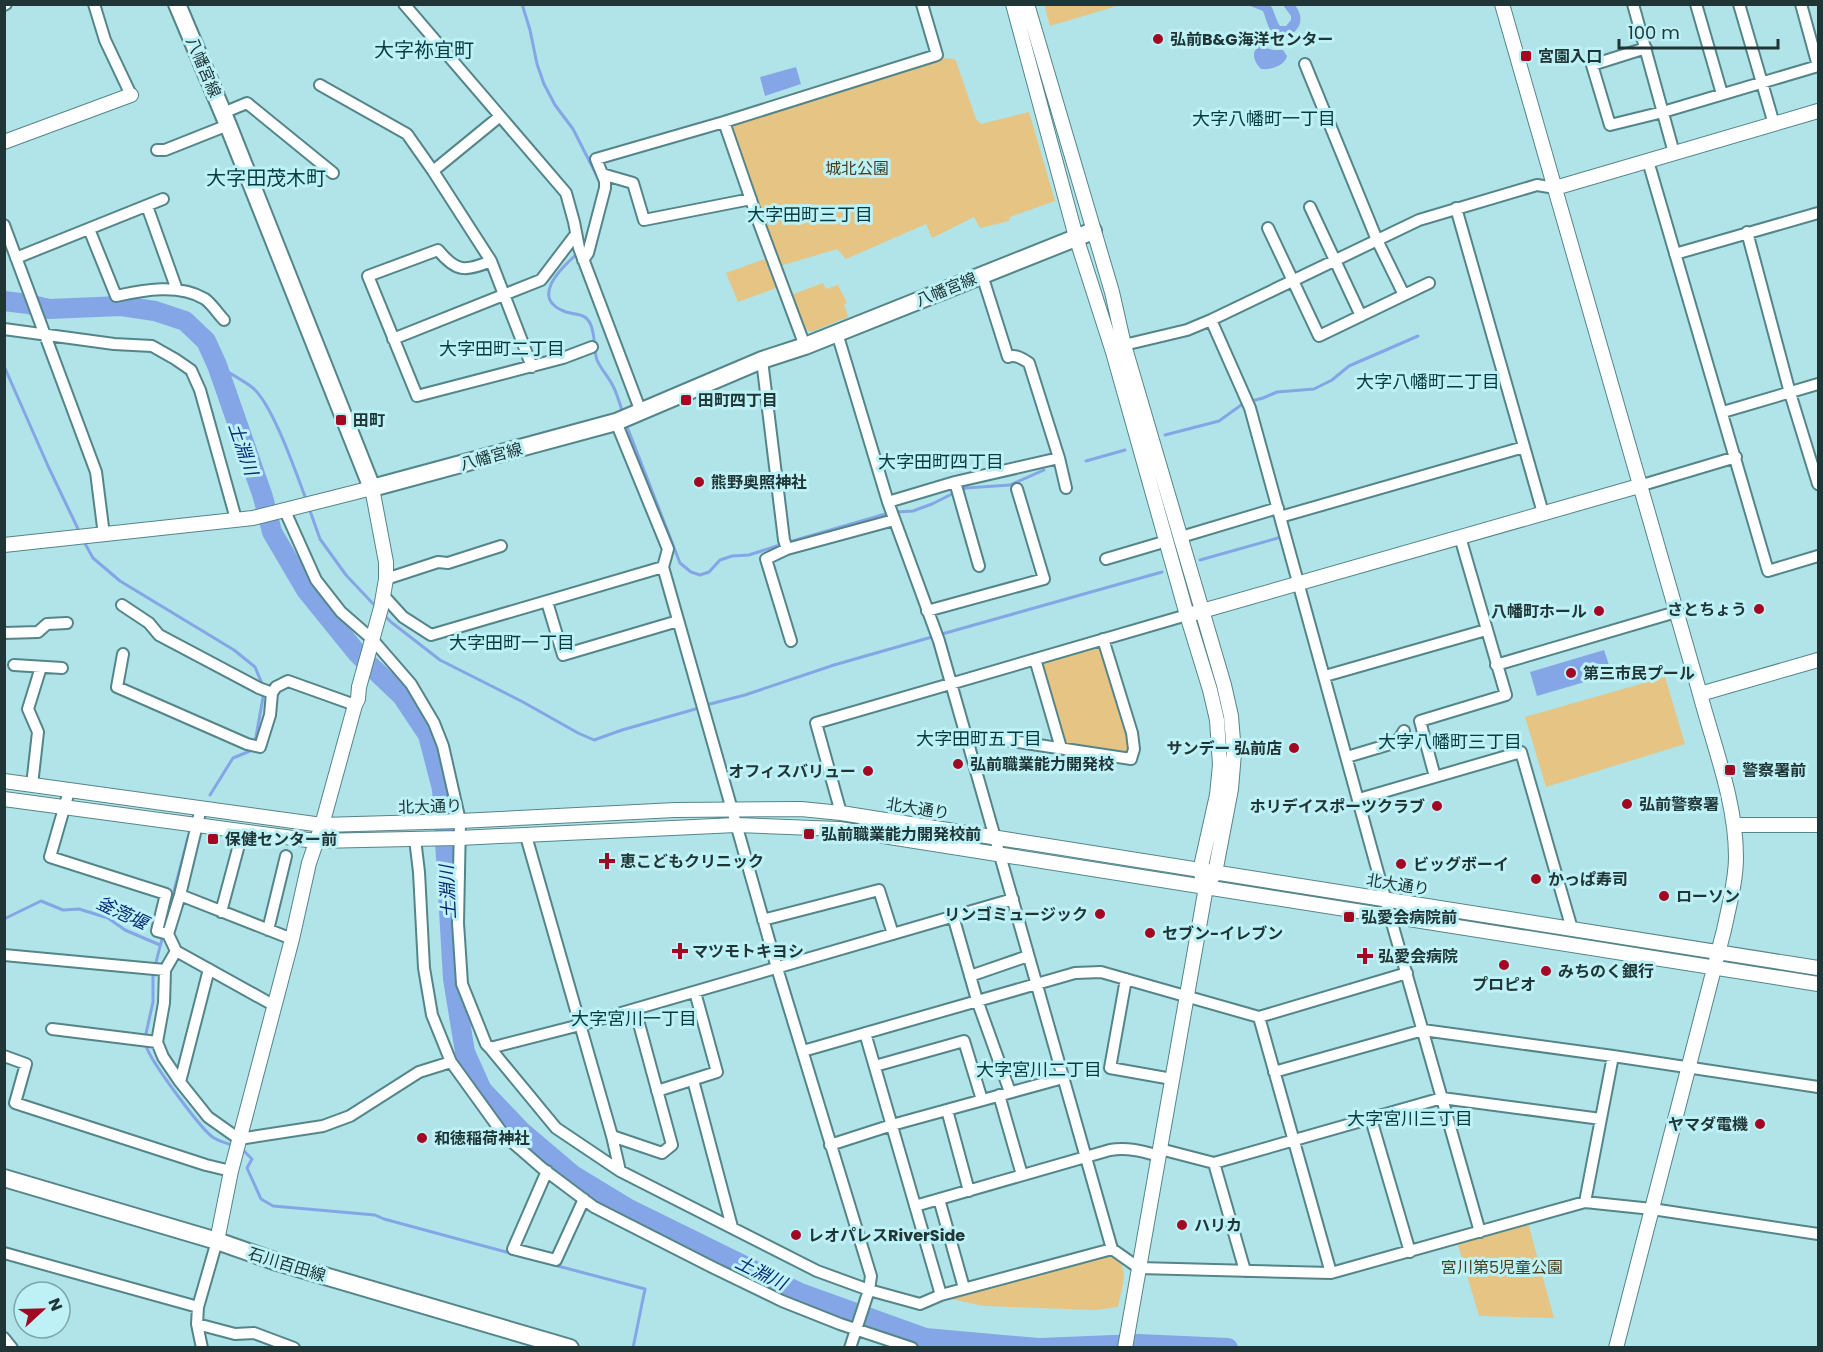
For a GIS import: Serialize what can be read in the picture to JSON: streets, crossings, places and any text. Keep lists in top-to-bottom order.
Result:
{
  "streets": {
    "main road": ["八幡宮線", "石川百田線"],
    "street": ["北大通り"]
  },
  "districts": [
    "大字祢宜町",
    "大字八幡町一丁目",
    "大字田茂木町",
    "大字田町三丁目",
    "大字田町二丁目",
    "大字八幡町二丁目",
    "大字田町四丁目",
    "大字田町一丁目",
    "大字田町五丁目",
    "大字八幡町三丁目",
    "大字宮川一丁目",
    "大字宮川二丁目",
    "大字宮川三丁目"
  ],
  "water": ["土淵川", "釜萢堰"],
  "parks": ["城北公園", "宮川第5児童公園"],
  "places": {
    "other": [
      "弘前B&G海洋センター",
      "熊野奥照神社",
      "さとちょう",
      "八幡町ホール",
      "第三市民プール",
      "サンデー 弘前店",
      "弘前職業能力開発校",
      "オフィスバリュー",
      "弘前警察署",
      "ホリデイスポーツクラブ",
      "ビッグボーイ",
      "かっぱ寿司",
      "ローソン",
      "リンゴミュージック",
      "セブン-イレブン",
      "プロピオ",
      "みちのく銀行",
      "ヤマダ電機",
      "和徳稲荷神社",
      "ハリカ",
      "レオパレスRiverSide"
    ],
    "transit": [
      "宮園入口",
      "田町四丁目",
      "田町",
      "警察署前",
      "弘前職業能力開発校前",
      "保健センター前",
      "弘愛会病院前"
    ],
    "health": ["恵こどもクリニック", "マツモトキヨシ", "弘愛会病院"]
  },
  "scale_bar": "100 m",
  "north": "right"
}
